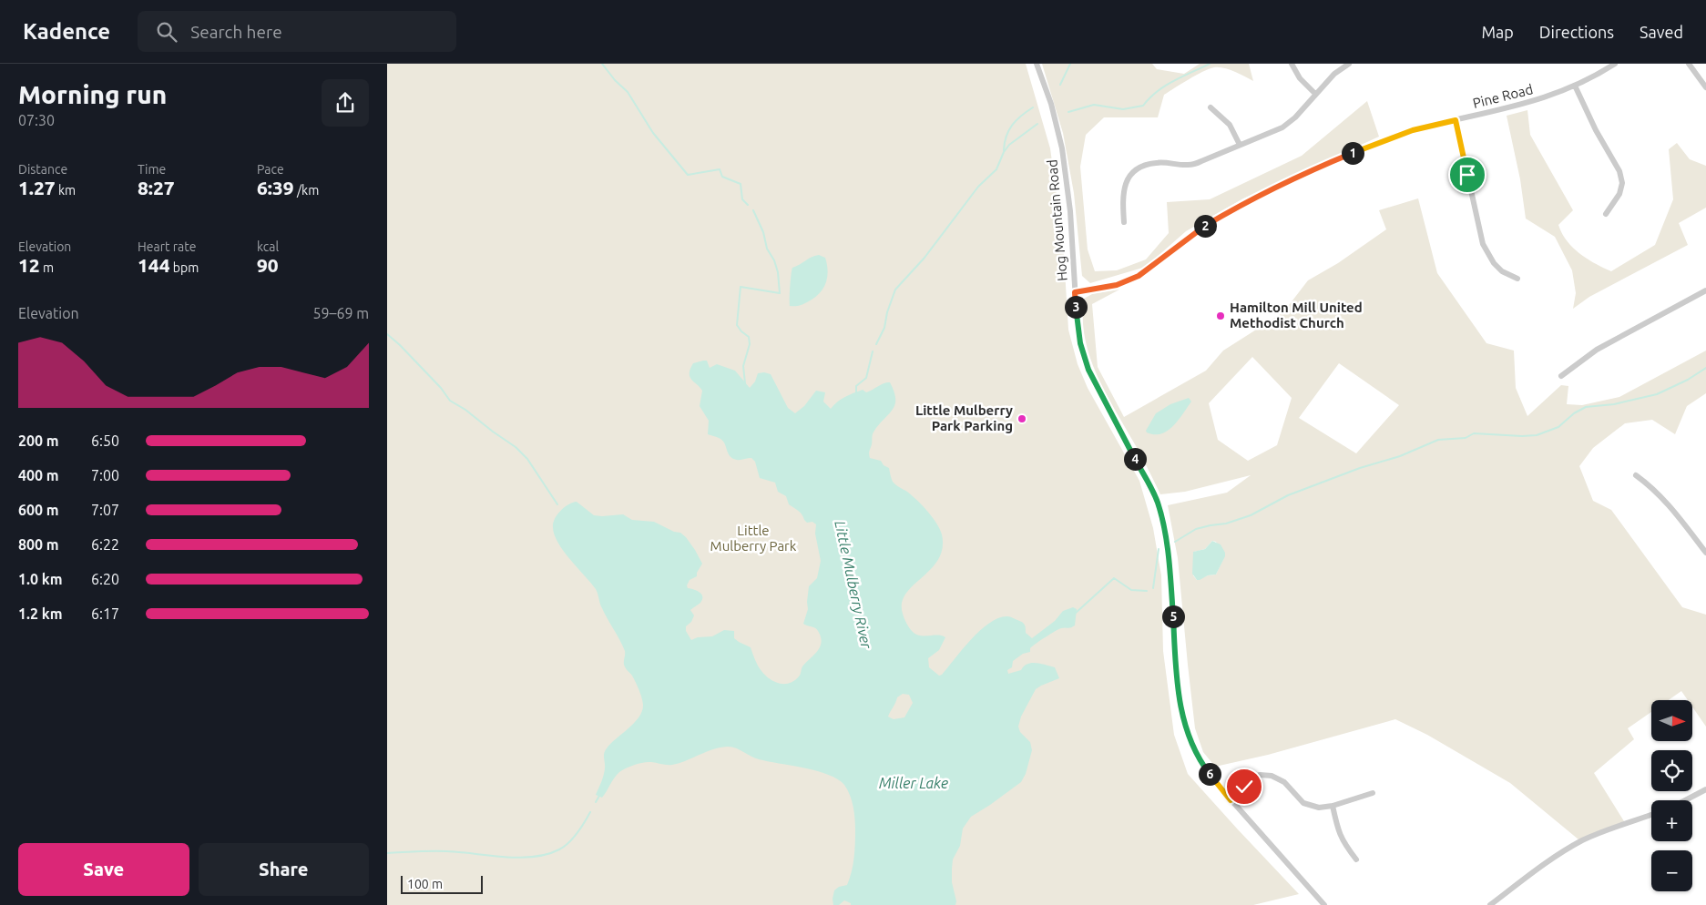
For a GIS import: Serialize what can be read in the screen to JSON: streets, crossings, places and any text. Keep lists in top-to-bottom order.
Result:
{
  "streets": {
    "street": ["Pine Road", "Hog Mountain Road"]
  },
  "crossings": [
    ["Pine Road", "Hog Mountain Road"]
  ],
  "water": ["Little Mulberry River", "Miller Lake"],
  "parks": ["Little Mulberry Park"],
  "places": ["Hamilton Mill United Methodist Church", "Little Mulberry Park Parking"],
  "scale_bar": "100 m",
  "north": "right",
  "page": {
    "header": "Kadence",
    "search": "Search here",
    "nav": ["Map", "Directions", "Saved"],
    "heading": ["Morning run", "07:30"],
    "stats": [
      ["Distance", "1.27 km"],
      ["Time", "8:27"],
      ["Pace", "6:39 /km"],
      ["Elevation", "12 m"],
      ["Heart rate", "144 bpm"],
      ["kcal", "90"]
    ],
    "pins": [
      "1",
      "2",
      "3",
      "4",
      "5",
      "6"
    ],
    "chart": ["Elevation", "59–69 m"],
    "list": [
      {
        "name": "200 m",
        "note": "6:50"
      },
      {
        "name": "400 m",
        "note": "7:00"
      },
      {
        "name": "600 m",
        "note": "7:07"
      },
      {
        "name": "800 m",
        "note": "6:22"
      },
      {
        "name": "1.0 km",
        "note": "6:20"
      },
      {
        "name": "1.2 km",
        "note": "6:17"
      }
    ],
    "map_buttons": ["+", "−"],
    "buttons": ["Save", "Share"],
    "scale": "100 m"
  }
}
